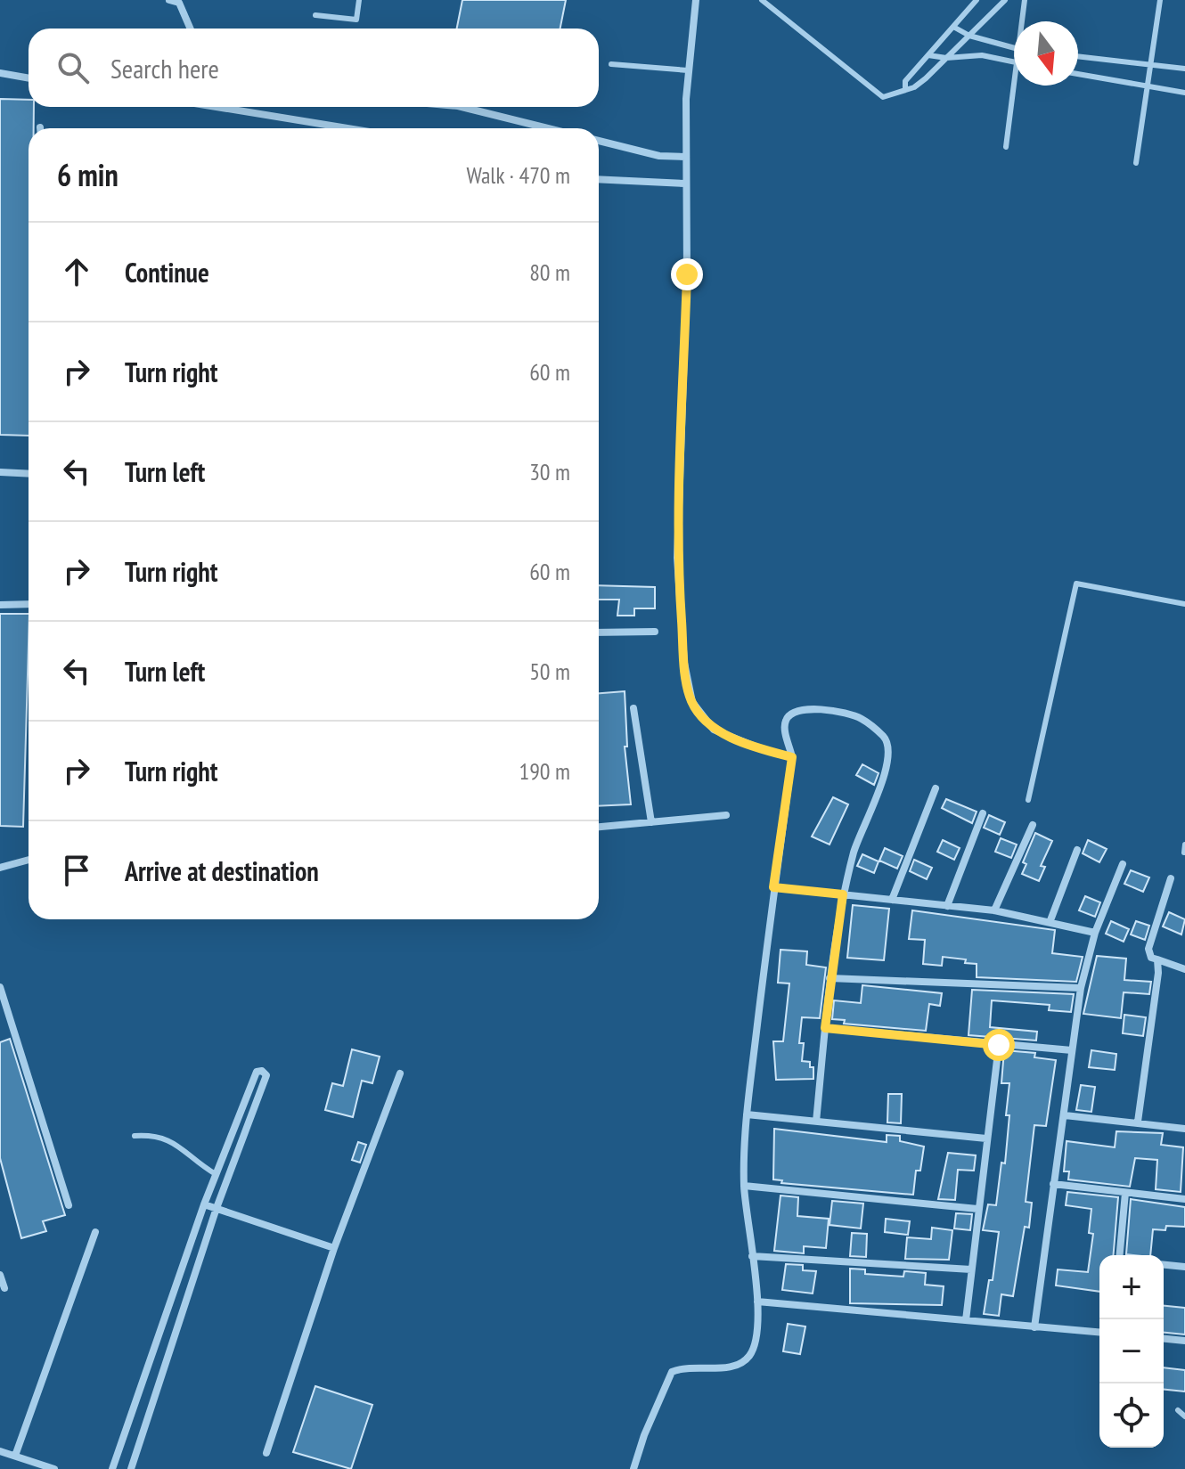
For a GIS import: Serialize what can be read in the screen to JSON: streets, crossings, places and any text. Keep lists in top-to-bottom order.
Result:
{
  "north": "bottom",
  "page": {
    "search": "Search here",
    "heading": ["6 min", "Walk · 470 m"],
    "list": [
      ["Continue", "80 m"],
      ["Turn right", "60 m"],
      ["Turn left", "30 m"],
      ["Turn right", "60 m"],
      ["Turn left", "50 m"],
      ["Turn right", "190 m"],
      "Arrive at destination"
    ],
    "map_buttons": ["+", "−"]
  }
}
